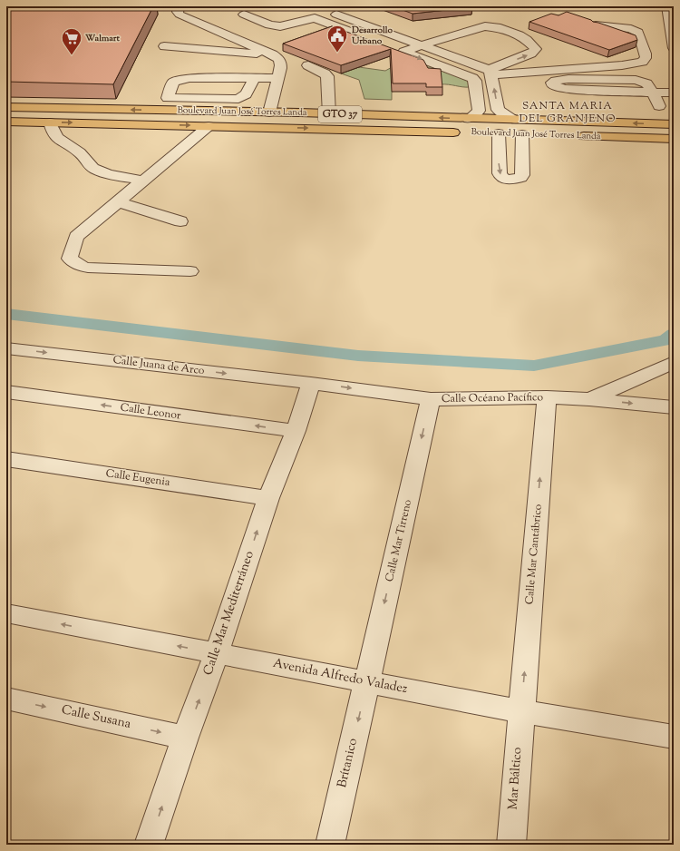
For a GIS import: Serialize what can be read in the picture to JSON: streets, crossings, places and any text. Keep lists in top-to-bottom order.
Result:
{
  "streets": {
    "main road": ["Boulevard Juan José Torres Landa", "GTO 37"],
    "street": [
      "Calle Juana de Arco",
      "Calle Océano Pacífico",
      "Calle Leonor",
      "Calle Eugenia",
      "Calle Mar Tirreno",
      "Calle Mar Cantábrico",
      "Calle Mar Mediterráneo",
      "Avenida Alfredo Valadez",
      "Calle Susana",
      "Brítanico",
      "Mar Báltico"
    ]
  },
  "crossings": [
    ["Calle Juana de Arco", "Calle Océano Pacífico"],
    ["Calle Juana de Arco", "Calle Mar Mediterráneo"],
    ["Calle Océano Pacífico", "Calle Mar Tirreno"],
    ["Calle Océano Pacífico", "Calle Mar Cantábrico"],
    ["Calle Océano Pacífico", "Calle Mar Mediterráneo"],
    ["Calle Leonor", "Calle Mar Mediterráneo"],
    ["Calle Eugenia", "Calle Mar Mediterráneo"],
    ["Calle Mar Tirreno", "Avenida Alfredo Valadez"],
    ["Calle Mar Tirreno", "Brítanico"],
    ["Calle Mar Cantábrico", "Avenida Alfredo Valadez"],
    ["Calle Mar Cantábrico", "Mar Báltico"],
    ["Calle Mar Mediterráneo", "Avenida Alfredo Valadez"],
    ["Calle Mar Mediterráneo", "Calle Susana"],
    ["Avenida Alfredo Valadez", "Brítanico"],
    ["Avenida Alfredo Valadez", "Mar Báltico"]
  ],
  "one_way": [
    "Calle Juana de Arco",
    "Calle Océano Pacífico",
    "Calle Leonor",
    "Calle Mar Tirreno",
    "Calle Mar Cantábrico",
    "Calle Mar Mediterráneo",
    "Calle Susana",
    "Brítanico"
  ],
  "districts": ["SANTA MARIA DEL GRANJENO"],
  "places": {
    "public building": ["Desarrollo Urbano"],
    "supermarket": ["Walmart"]
  }
}
